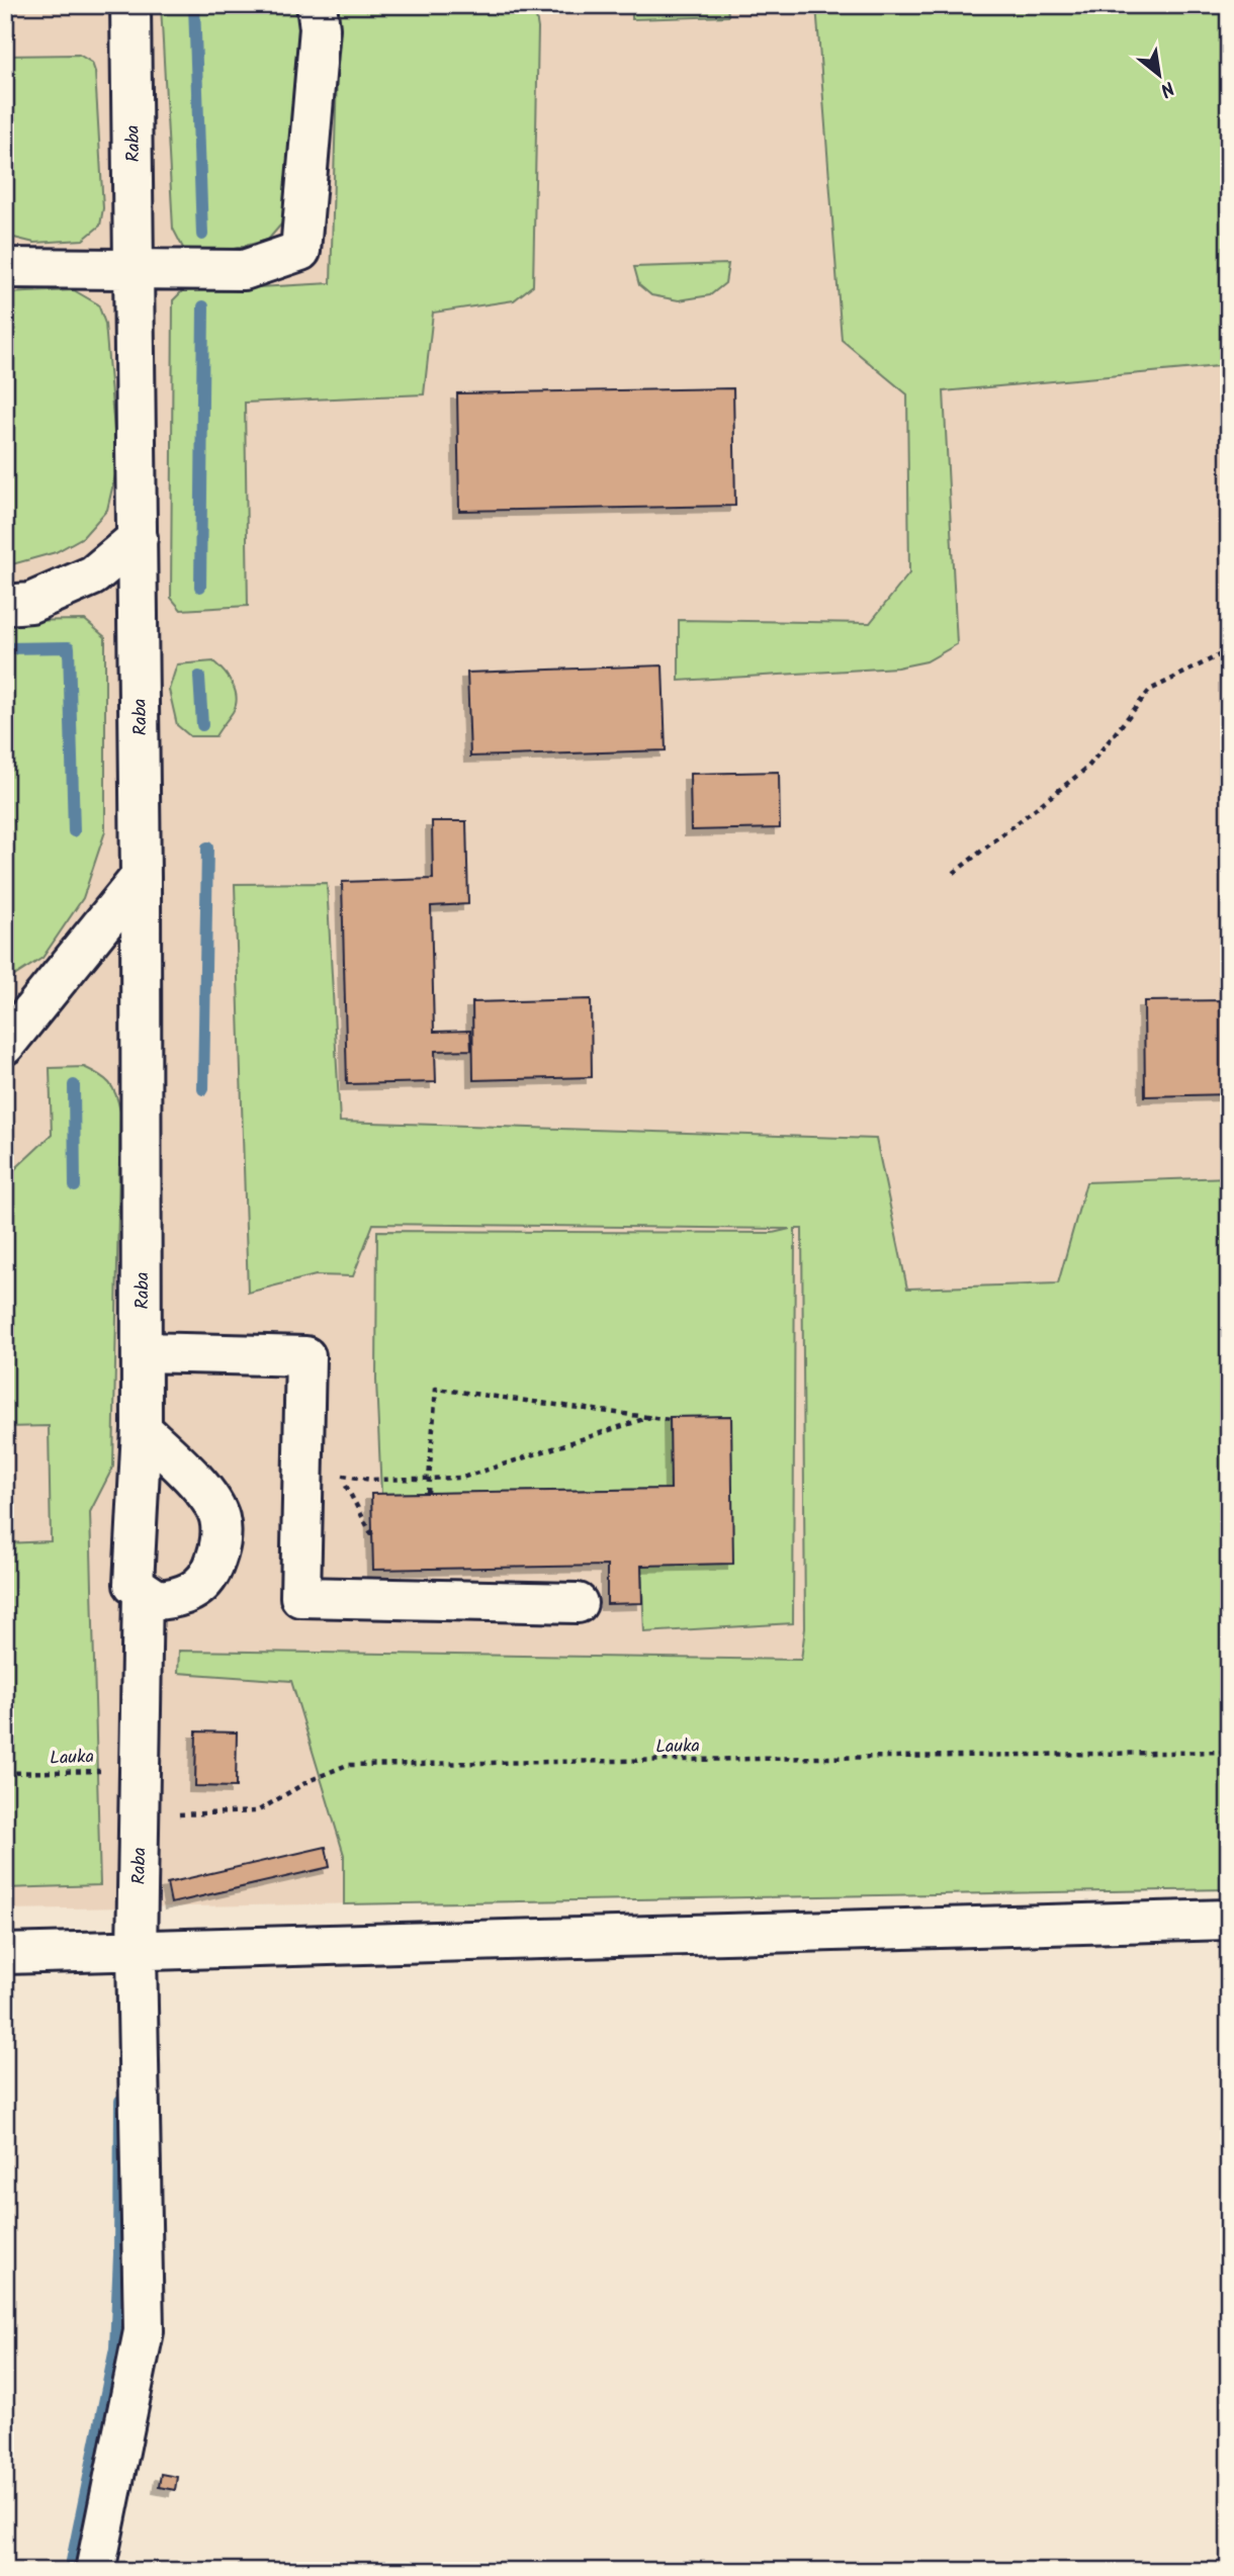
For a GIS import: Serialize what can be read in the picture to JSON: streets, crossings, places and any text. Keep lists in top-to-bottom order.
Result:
{
  "streets": {
    "street": ["Raba"],
    "path": ["Lauka"]
  },
  "crossings": [
    ["Raba", "Lauka"]
  ],
  "north": "bottom right"
}
